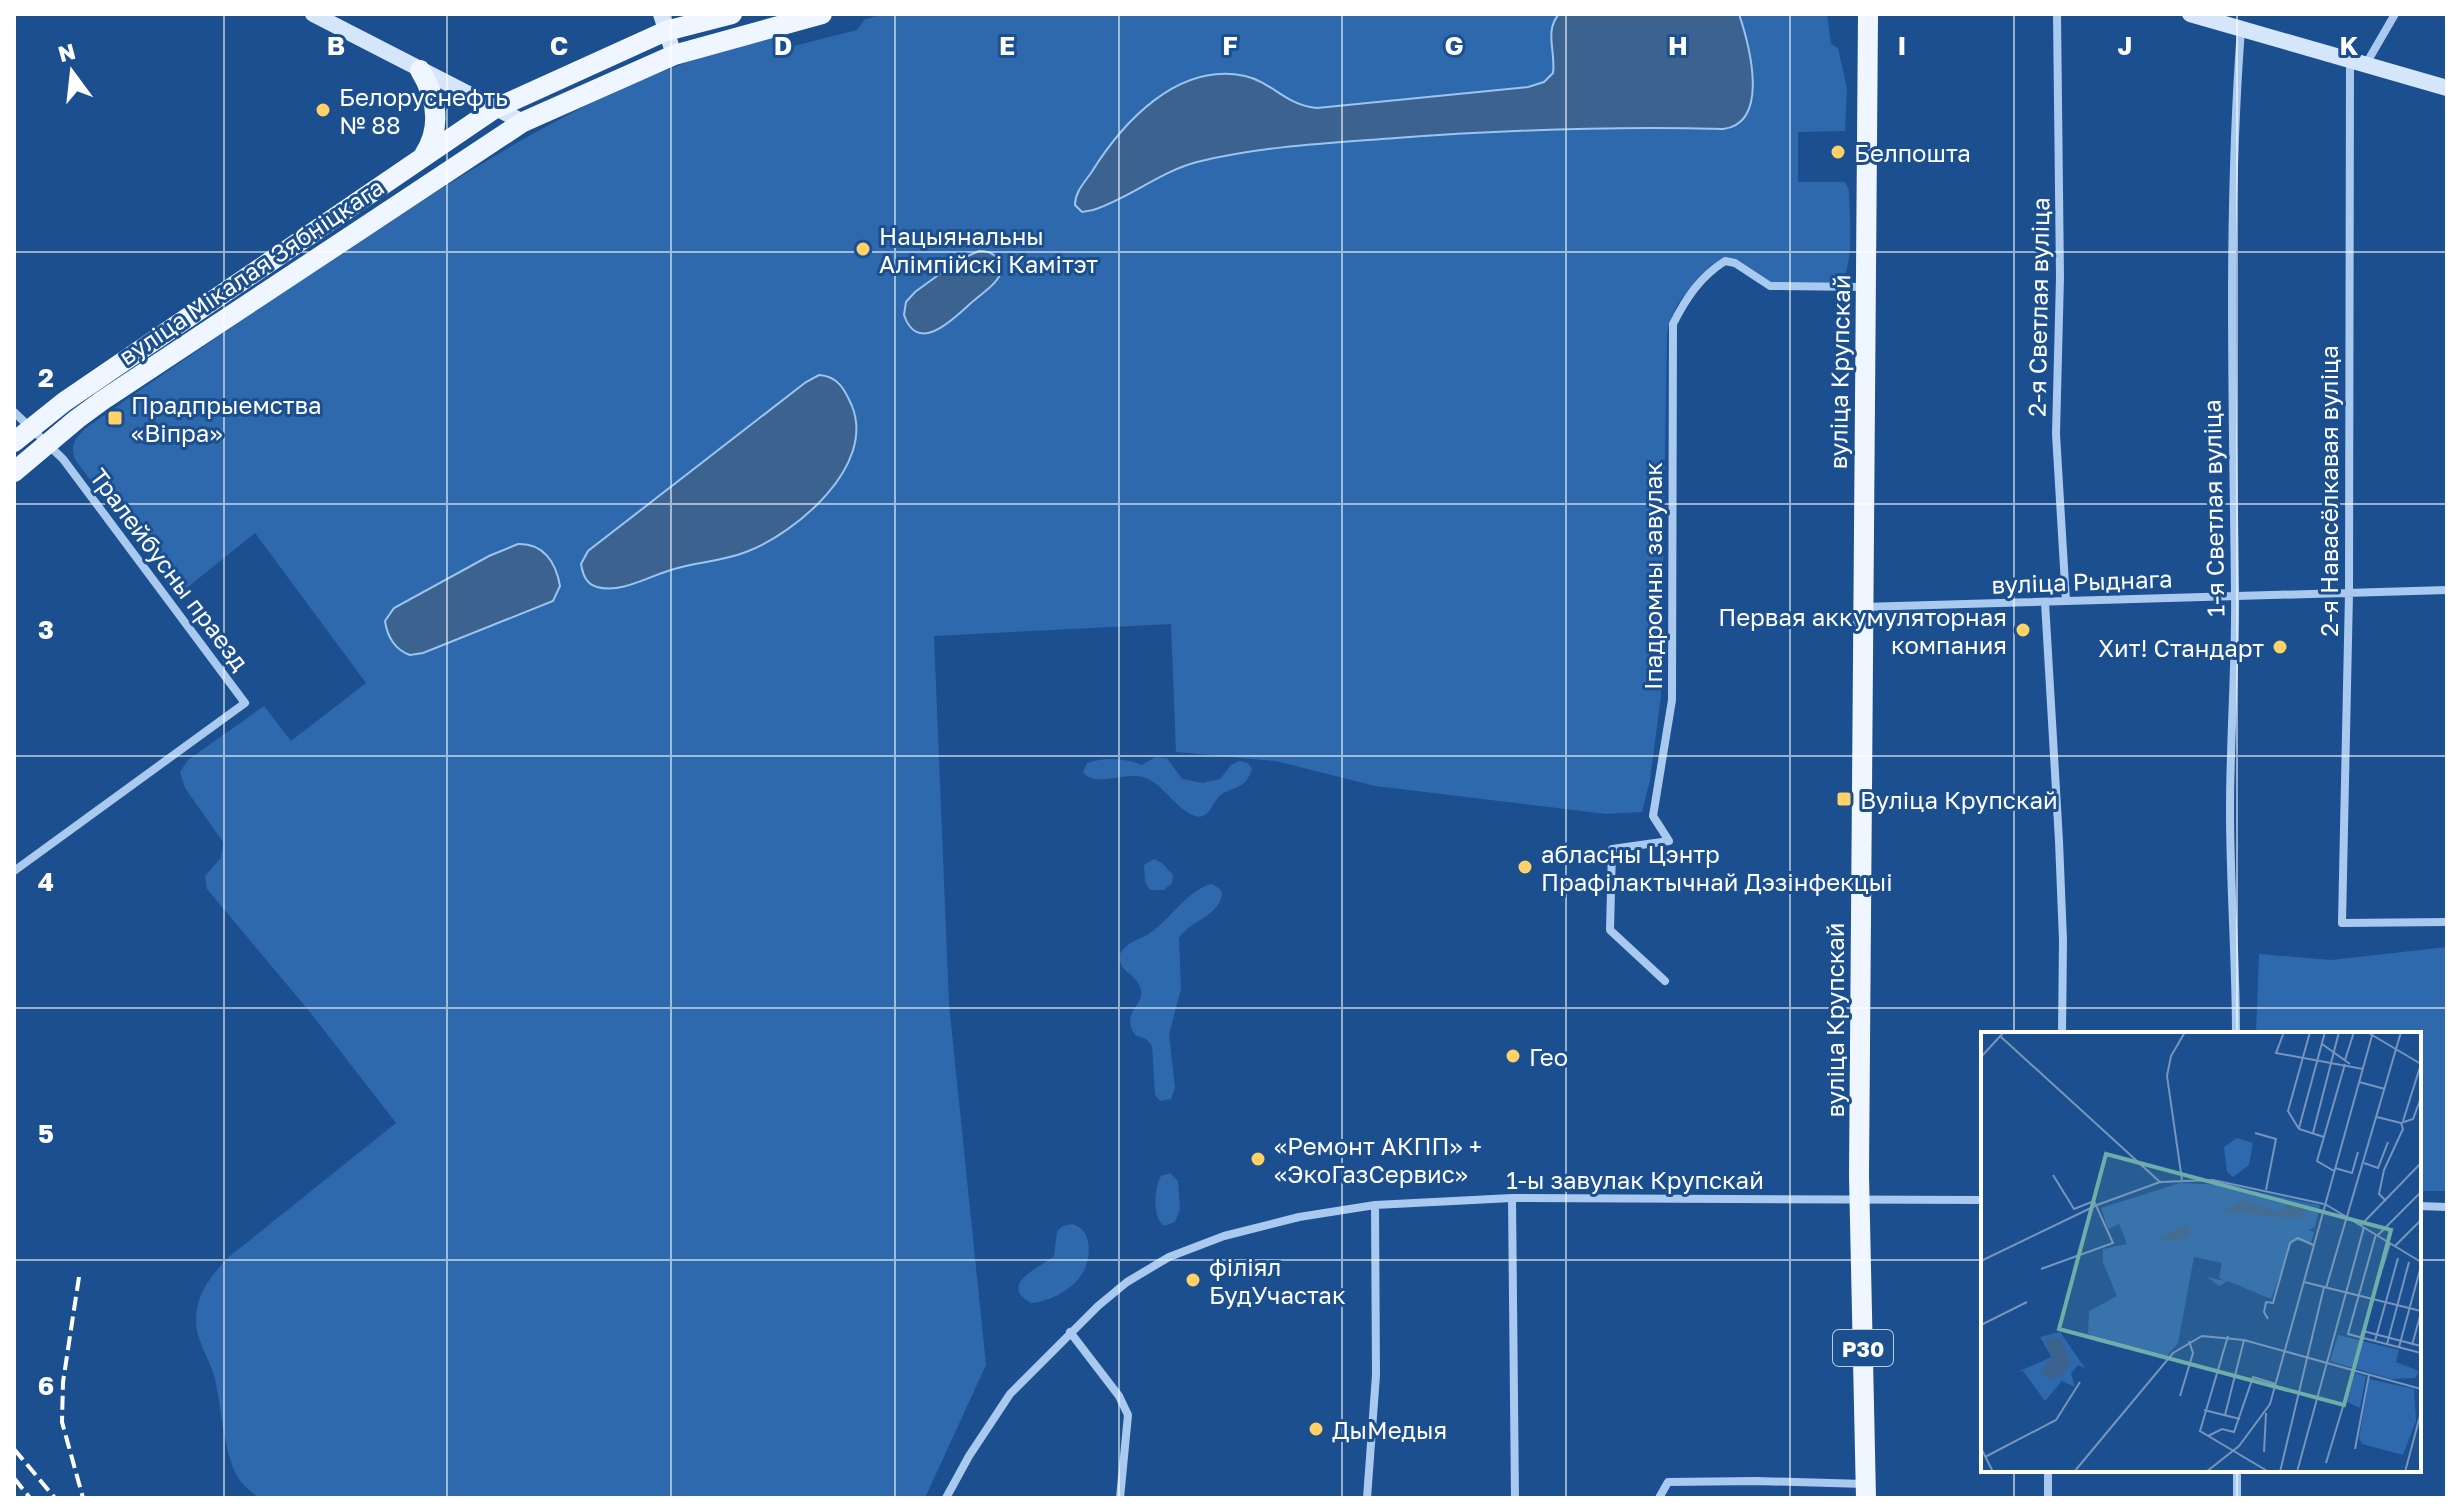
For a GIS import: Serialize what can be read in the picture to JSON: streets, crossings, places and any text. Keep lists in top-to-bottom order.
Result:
{
  "streets": {
    "main road": ["вуліца Мікалая Зябніцкага", "вуліца Крупскай", "Р30"],
    "street": [
      "2-я Светлая вуліца",
      "2-я Навасёлкавая вуліца",
      "1-я Светлая вуліца",
      "Тралейбусны праезд",
      "Іпадромны завулак",
      "вуліца Рыднага",
      "1-ы завулак Крупскай"
    ]
  },
  "crossings": [
    ["вуліца Мікалая Зябніцкага", "Тралейбусны праезд"],
    ["2-я Светлая вуліца", "вуліца Рыднага"],
    ["вуліца Крупскай", "Іпадромны завулак"],
    ["вуліца Крупскай", "вуліца Рыднага"],
    ["вуліца Крупскай", "1-ы завулак Крупскай"],
    ["2-я Навасёлкавая вуліца", "вуліца Рыднага"],
    ["1-я Светлая вуліца", "вуліца Рыднага"]
  ],
  "places": {
    "other": [
      "Белоруснефть № 88",
      "Белпошта",
      "Нацыянальны Алімпійскі Камітэт",
      "Первая аккумуляторная компания",
      "Хит! Стандарт",
      "абласны Цэнтр Прафілактычнай Дэзінфекцыі",
      "Гео",
      "«Ремонт АКПП» + «ЭкоГазСервис»",
      "філіял БудУчастак",
      "ДыМедыя"
    ],
    "transit": ["Прадпрыемства «Віпра»", "Вуліца Крупскай"]
  },
  "north": "top",
  "grid": {
    "columns": [
      "B",
      "C",
      "D",
      "E",
      "F",
      "G",
      "H",
      "I",
      "J",
      "K"
    ],
    "rows": [
      "2",
      "3",
      "4",
      "5",
      "6"
    ]
  }
}
